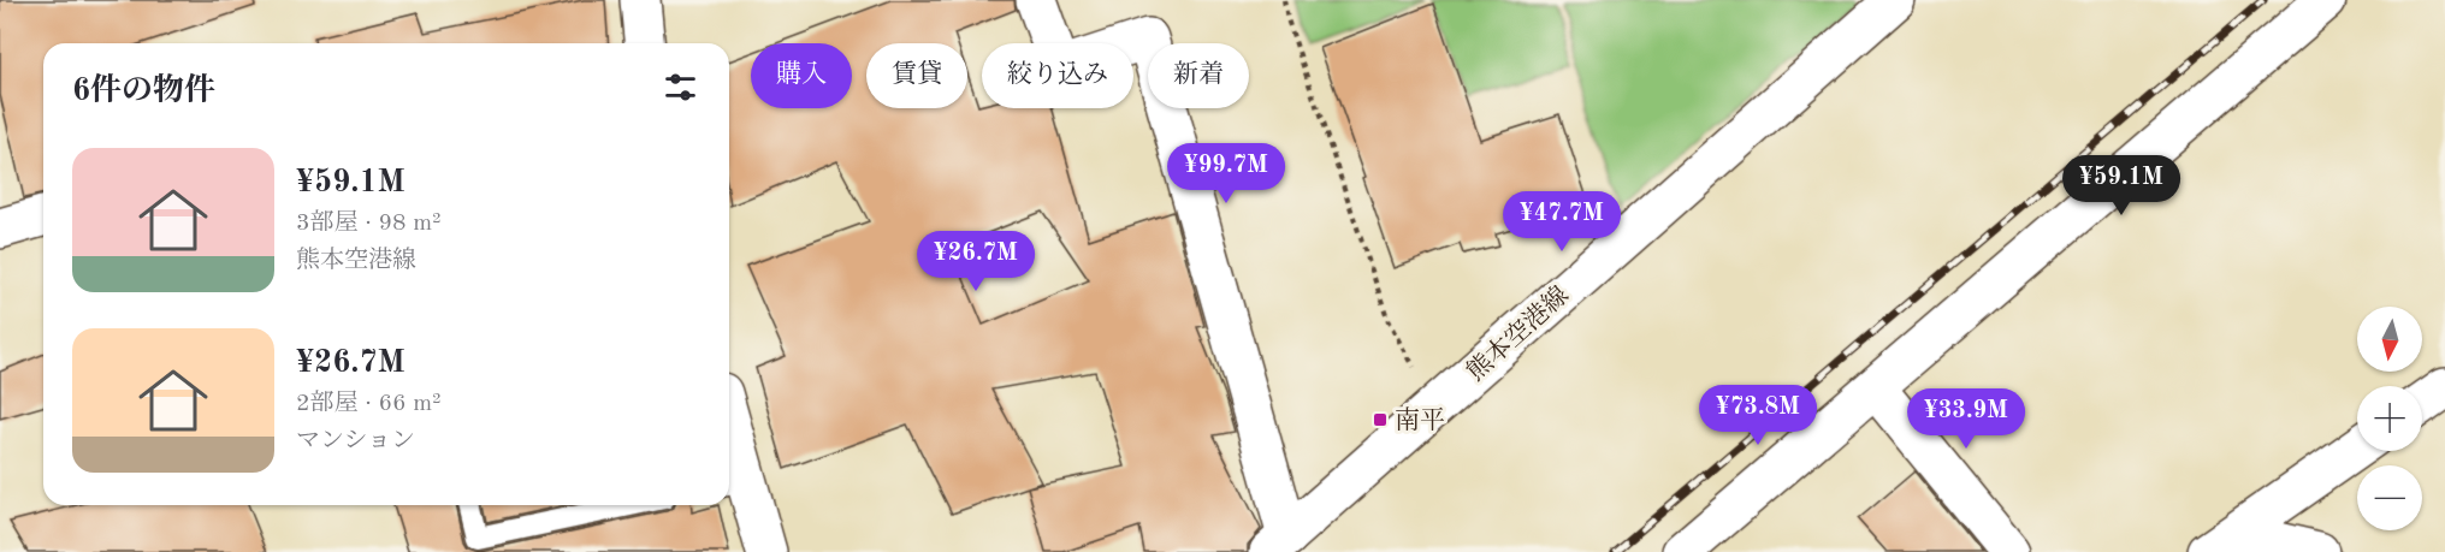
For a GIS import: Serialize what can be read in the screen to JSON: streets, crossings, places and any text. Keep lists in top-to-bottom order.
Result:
{
  "streets": {
    "street": ["熊本空港線"]
  },
  "places": {
    "transit": ["南平"]
  },
  "north": "bottom",
  "page": {
    "chip": [
      "購入",
      "賃貸",
      "絞り込み",
      "新着"
    ],
    "heading": "6件の物件",
    "list": [
      {
        "name": "¥59.1M",
        "note": "3部屋 · 98 m² · 熊本空港線"
      },
      {
        "name": "¥26.7M",
        "note": "2部屋 · 66 m² · マンション"
      }
    ],
    "price": [
      "¥99.7M",
      "¥59.1M",
      "¥47.7M",
      "¥26.7M",
      "¥73.8M",
      "¥33.9M"
    ],
    "map_buttons": ["+", "−"]
  }
}
